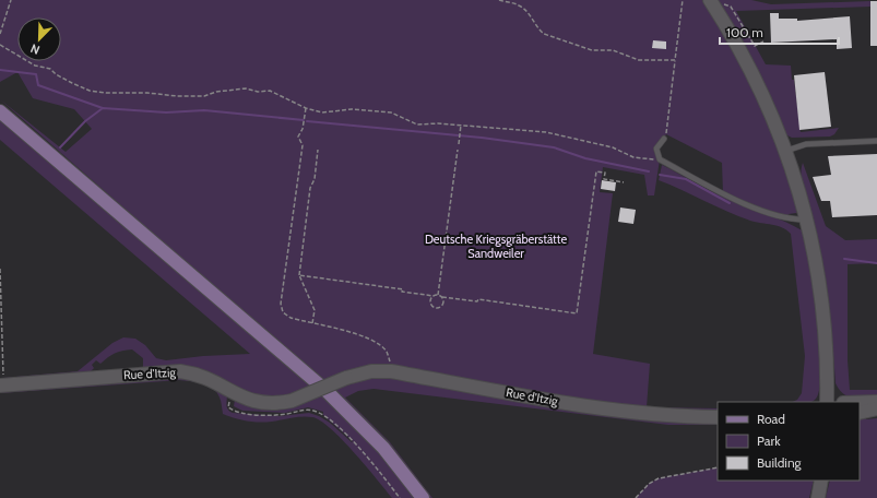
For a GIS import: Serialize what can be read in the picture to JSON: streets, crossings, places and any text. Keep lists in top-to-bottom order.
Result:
{
  "streets": {
    "street": ["Rue d'Itzig"]
  },
  "parks": ["Deutsche Kriegsgräberstätte Sandweiler"],
  "legend": ["Road", "Park", "Building"],
  "scale_bar": "100 m",
  "north": "bottom left"
}
